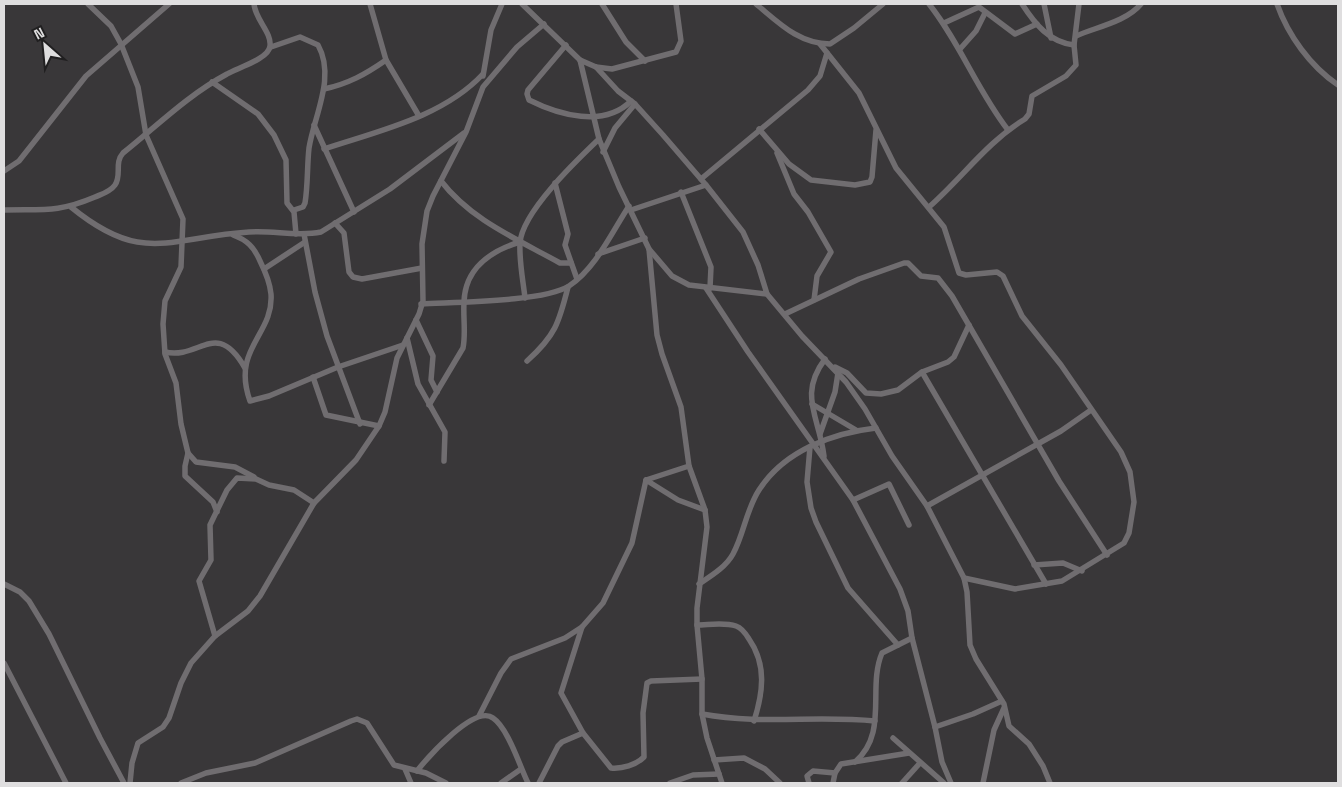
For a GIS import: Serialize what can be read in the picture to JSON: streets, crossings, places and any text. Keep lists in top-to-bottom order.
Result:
{
  "north": "top left"
}
